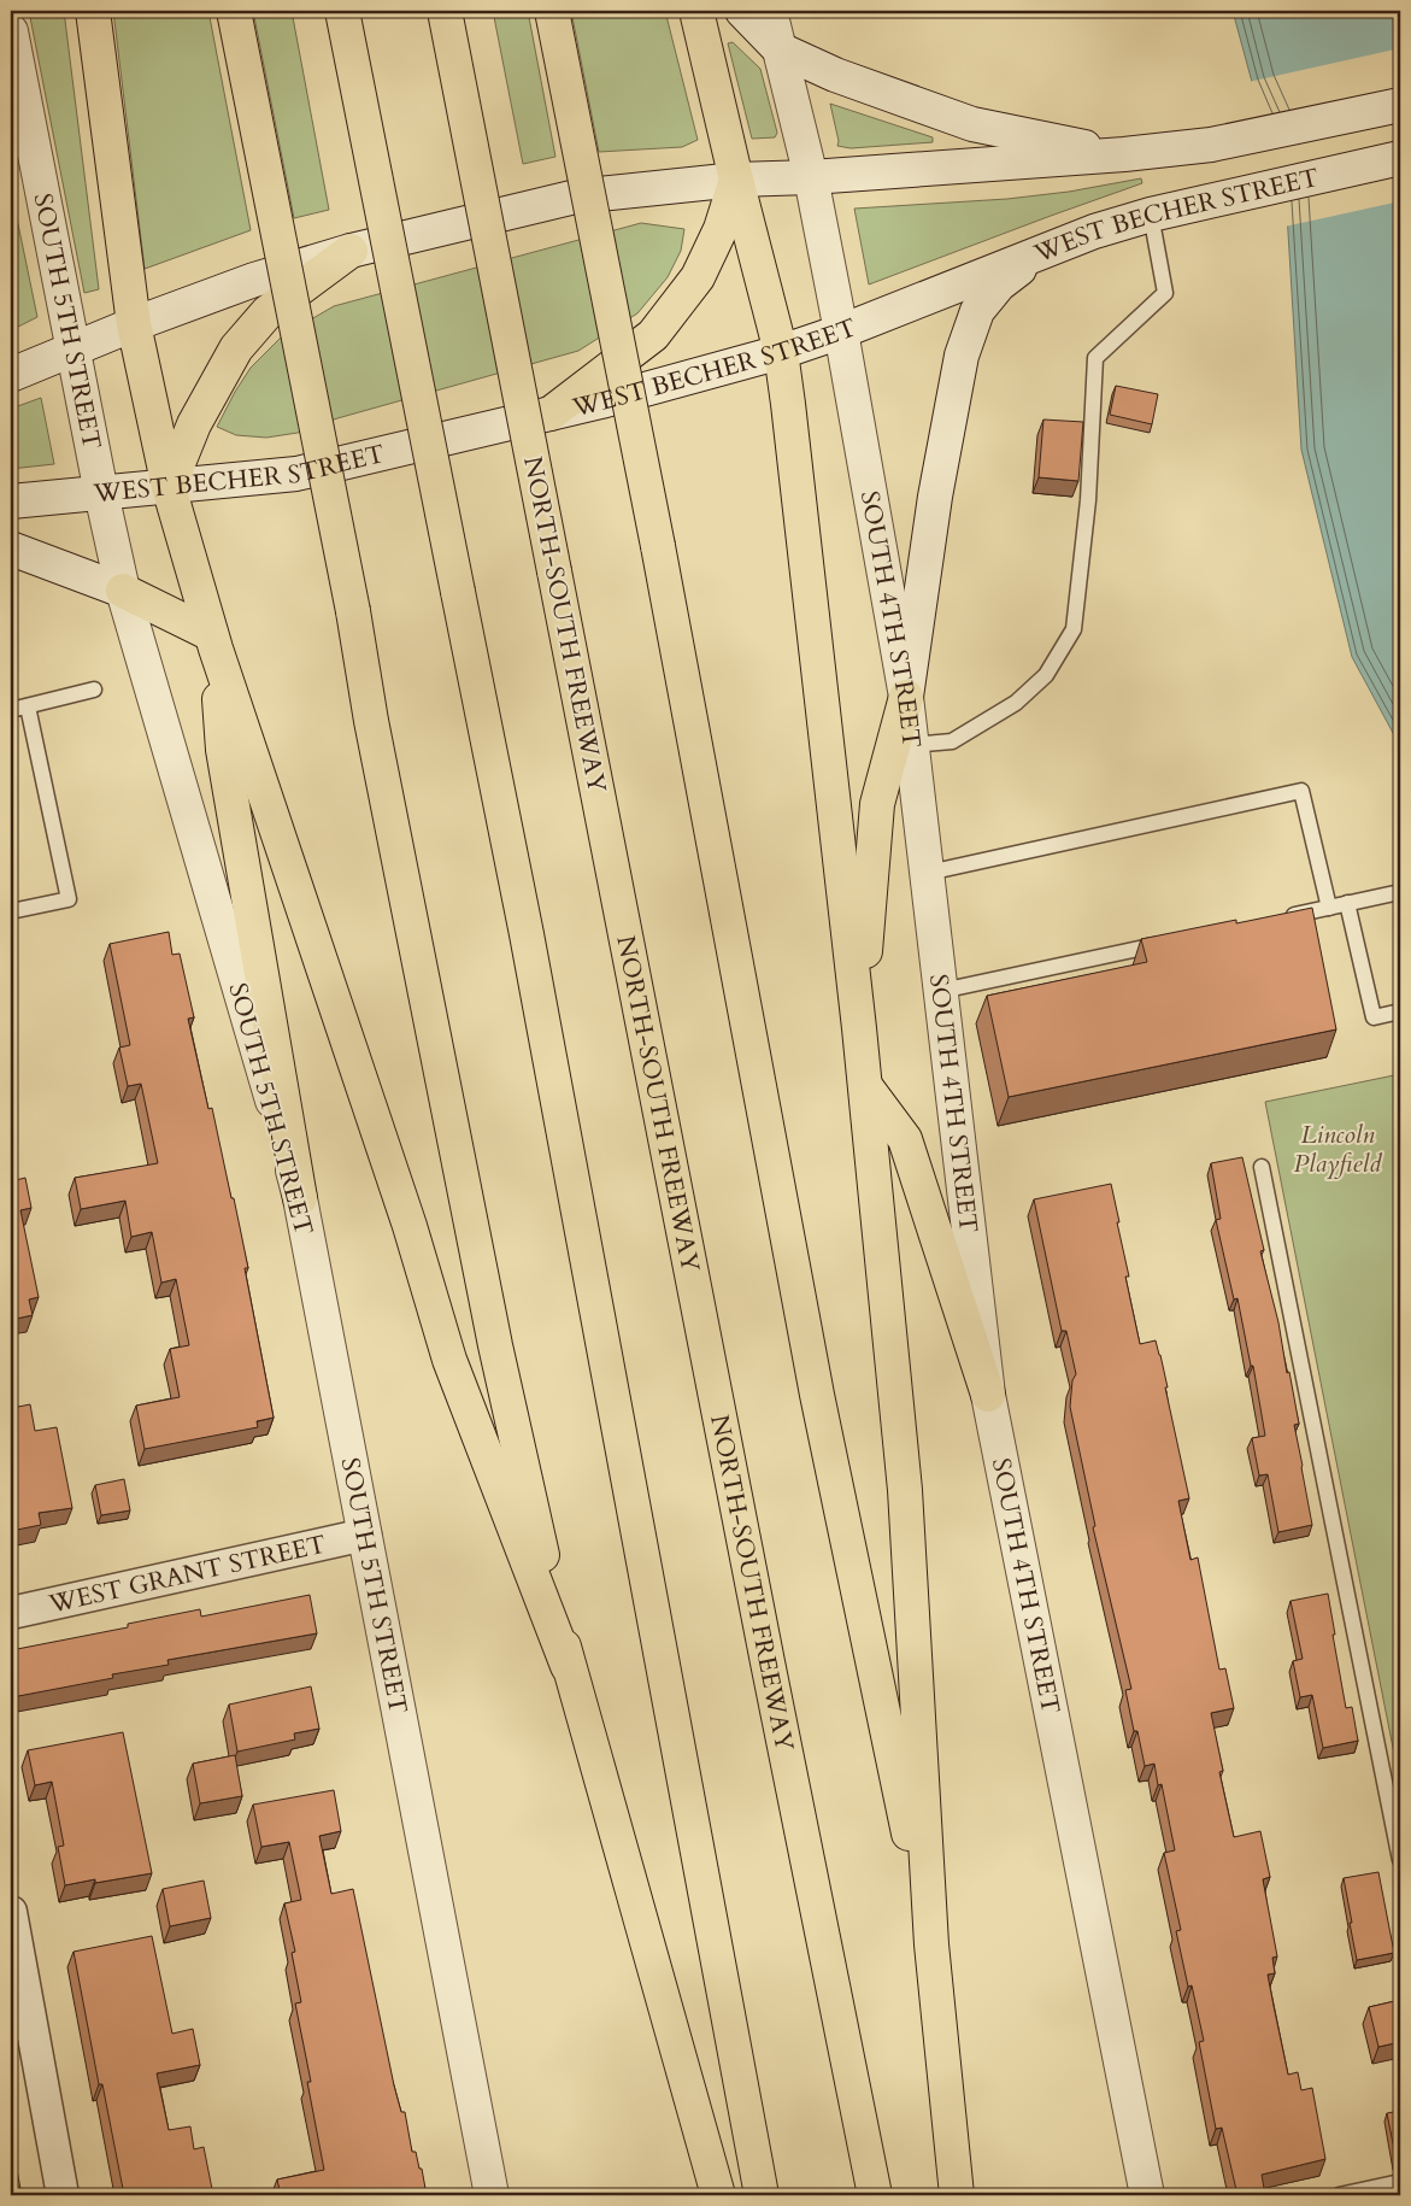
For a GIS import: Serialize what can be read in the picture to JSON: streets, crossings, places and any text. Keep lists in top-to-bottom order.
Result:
{
  "streets": {
    "highway": ["NORTH-SOUTH FREEWAY"],
    "street": [
      "WEST BECHER STREET",
      "SOUTH 5TH STREET",
      "SOUTH 4TH STREET",
      "WEST GRANT STREET"
    ]
  },
  "crossings": [
    ["WEST BECHER STREET", "SOUTH 5TH STREET"],
    ["WEST BECHER STREET", "SOUTH 4TH STREET"],
    ["SOUTH 5TH STREET", "WEST GRANT STREET"]
  ],
  "parks": ["Lincoln Playfield"]
}
